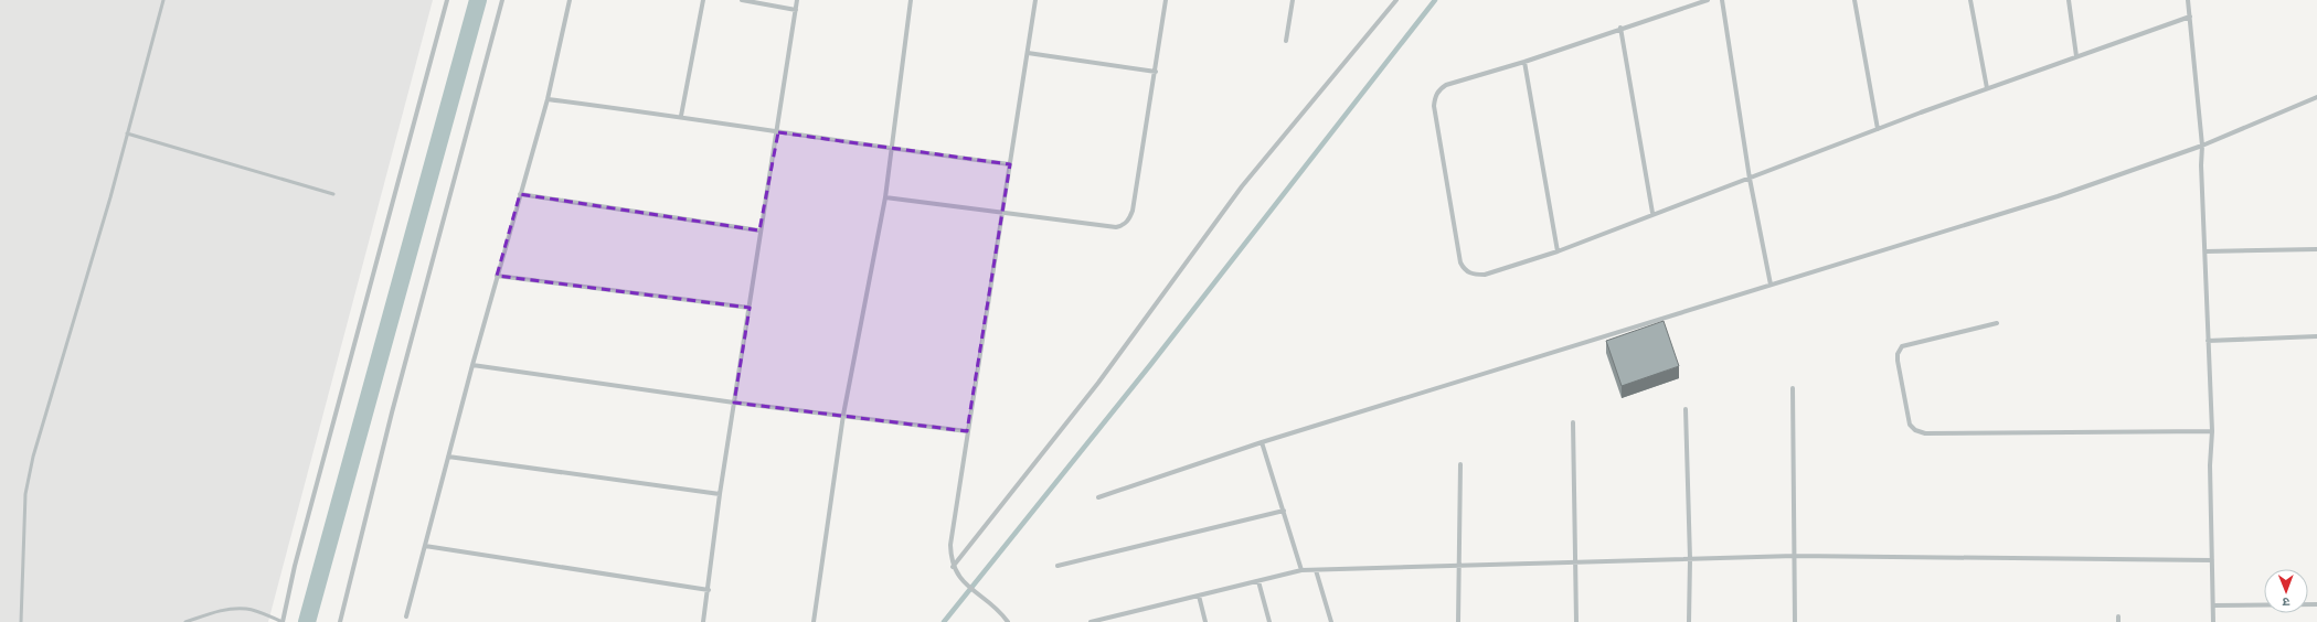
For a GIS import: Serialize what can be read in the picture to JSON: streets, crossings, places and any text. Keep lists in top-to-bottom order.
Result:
{
  "north": "bottom"
}
